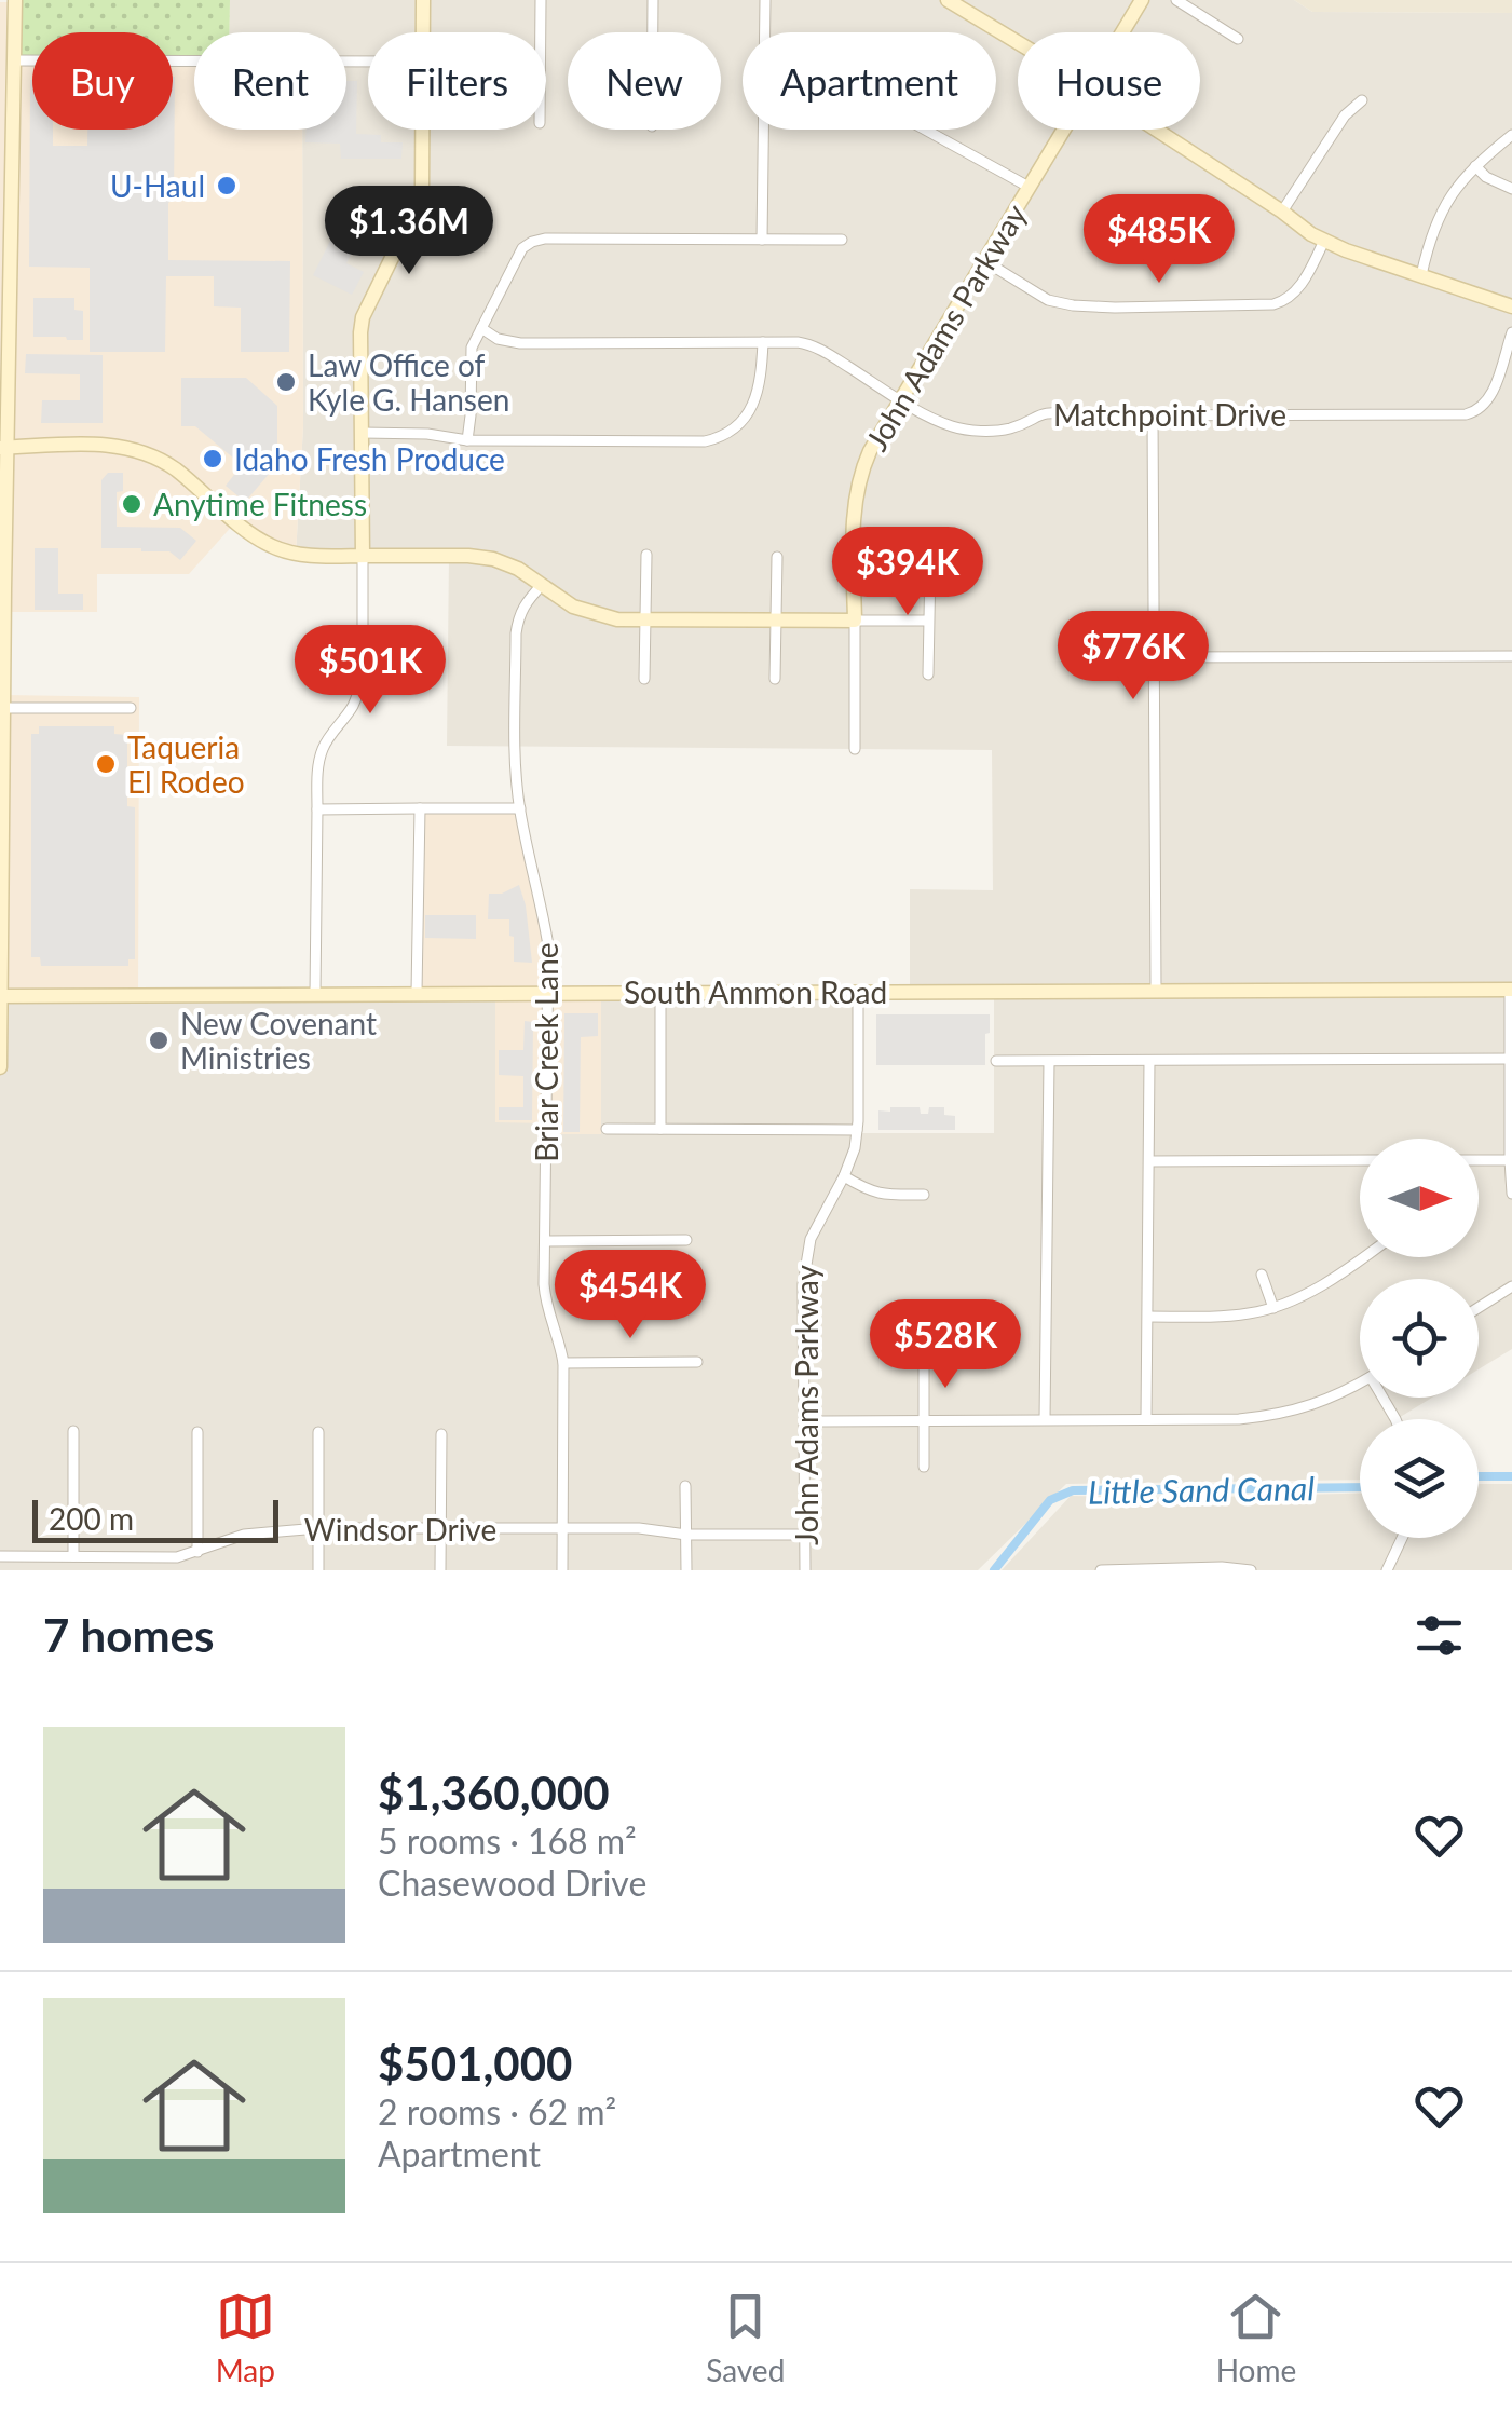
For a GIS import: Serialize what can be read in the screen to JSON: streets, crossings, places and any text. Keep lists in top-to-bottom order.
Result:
{
  "streets": {
    "street": [
      "John Adams Parkway",
      "Matchpoint Drive",
      "South Ammon Road",
      "Briar Creek Lane",
      "Windsor Drive"
    ]
  },
  "crossings": [
    ["John Adams Parkway", "Matchpoint Drive"],
    ["John Adams Parkway", "South Ammon Road"],
    ["John Adams Parkway", "Windsor Drive"],
    ["South Ammon Road", "Briar Creek Lane"],
    ["Briar Creek Lane", "Windsor Drive"]
  ],
  "water": ["Little Sand Canal"],
  "places": [
    "U-Haul",
    "Law Office of Kyle G. Hansen",
    "Idaho Fresh Produce",
    "Anytime Fitness",
    "Taqueria El Rodeo",
    "New Covenant Ministries"
  ],
  "scale_bar": "200 m",
  "north": "right",
  "page": {
    "chip": [
      "Buy",
      "Rent",
      "Filters",
      "New",
      "Apartment",
      "House"
    ],
    "price": [
      "$1.36M",
      "$485K",
      "$394K",
      "$776K",
      "$501K",
      "$454K",
      "$528K"
    ],
    "scale": "200 m",
    "heading": "7 homes",
    "list": [
      {
        "name": "$1,360,000",
        "note": "5 rooms · 168 m² · Chasewood Drive"
      },
      {
        "name": "$501,000",
        "note": "2 rooms · 62 m² · Apartment"
      }
    ],
    "tabs": ["Map", "Saved", "Home"]
  }
}
